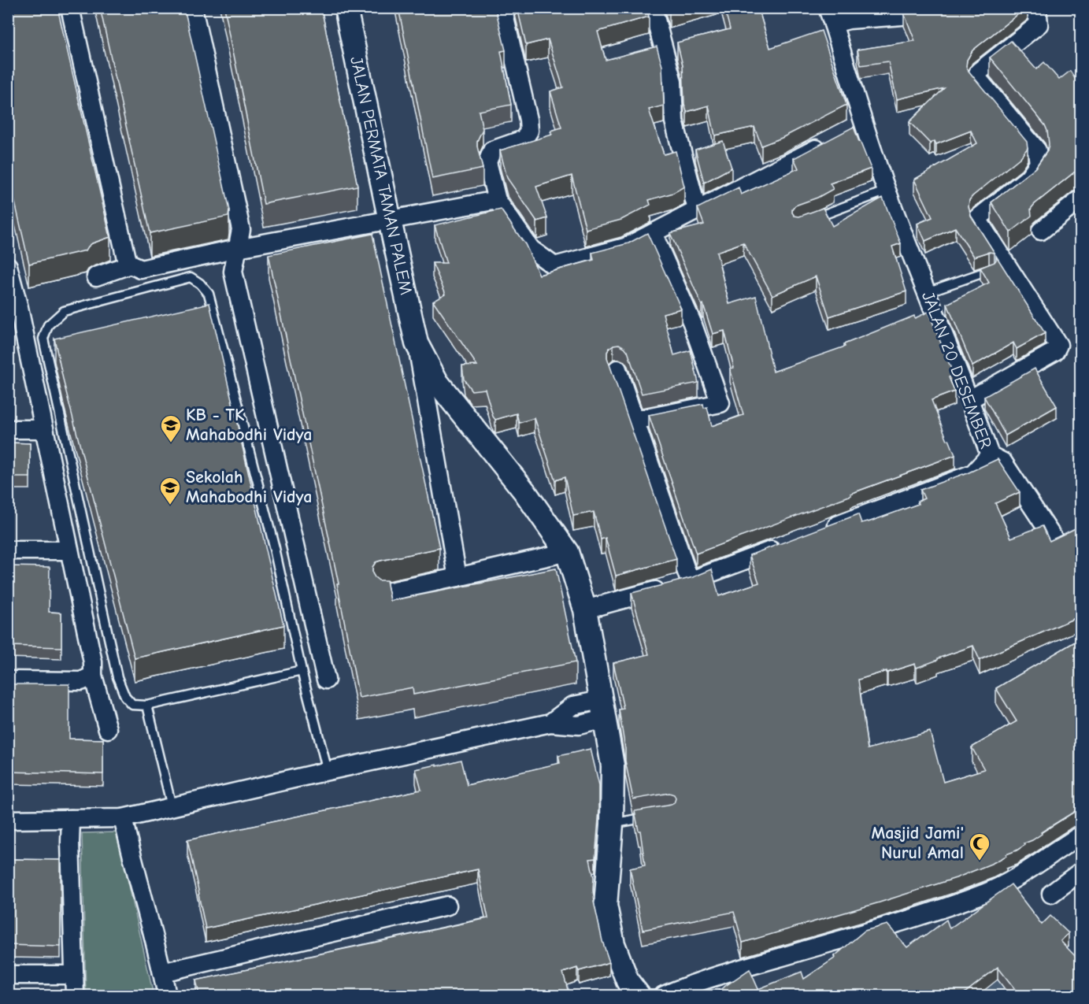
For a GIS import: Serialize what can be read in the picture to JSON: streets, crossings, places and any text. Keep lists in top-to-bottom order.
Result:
{
  "streets": {
    "street": ["JALAN PERMATA TAMAN PALEM", "JALAN 20 DESEMBER"]
  },
  "places": {
    "school or university": ["KB - TK Mahabodhi Vidya", "Sekolah Mahabodhi Vidya"],
    "mosque": ["Masjid Jami' Nurul Amal"]
  }
}
